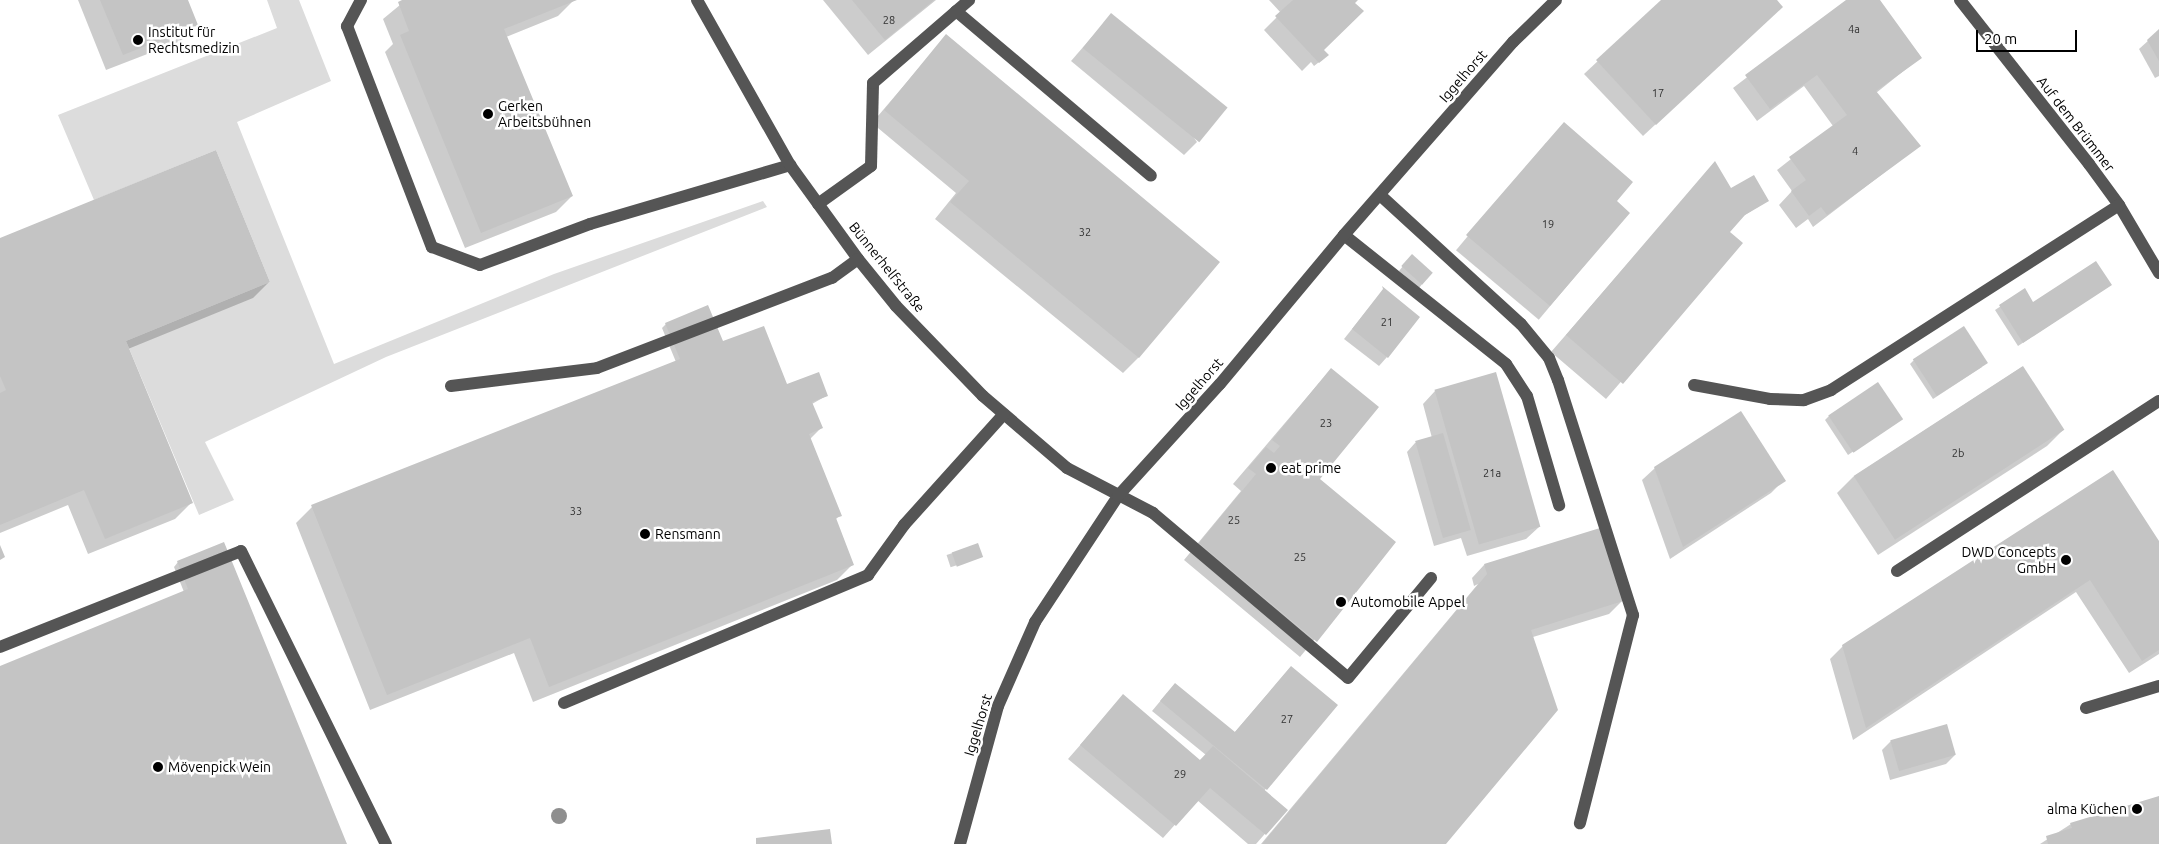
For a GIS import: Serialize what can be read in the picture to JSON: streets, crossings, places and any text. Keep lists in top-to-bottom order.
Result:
{
  "streets": {
    "street": ["Iggelhorst", "Auf dem Brümmer", "Bünnerhelfstraße"]
  },
  "crossings": [
    ["Iggelhorst", "Bünnerhelfstraße"]
  ],
  "places": [
    "Institut für Rechtsmedizin",
    "Gerken Arbeitsbühnen",
    "eat prime",
    "Rensmann",
    "DWD Concepts GmbH",
    "Automobile Appel",
    "Mövenpick Wein",
    "alma Küchen"
  ],
  "house_numbers": [
    "28",
    "4a",
    "17",
    "4",
    "19",
    "32",
    "21",
    "23",
    "2b",
    "21a",
    "33",
    "25",
    "25",
    "27",
    "29"
  ],
  "scale_bar": "20 m"
}
